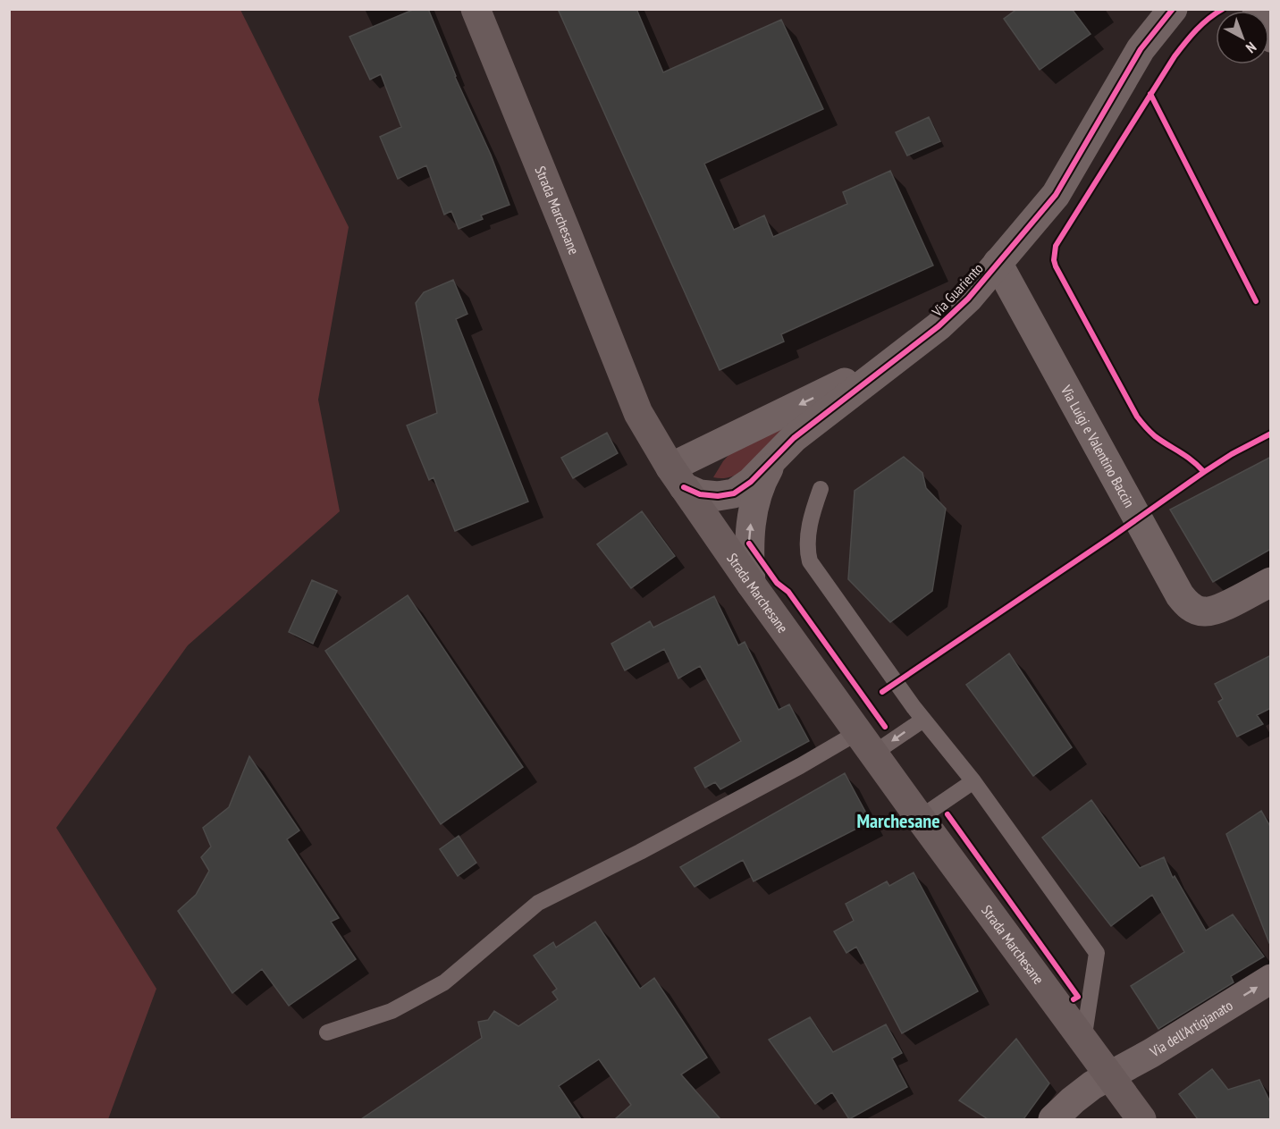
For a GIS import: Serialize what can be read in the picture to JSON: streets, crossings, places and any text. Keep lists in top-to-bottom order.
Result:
{
  "streets": {
    "main road": ["Strada Marchesane"],
    "street": ["Via Guariento", "Via Luigi e Valentino Baccin", "Via dell'Artigianato"]
  },
  "crossings": [
    ["Strada Marchesane", "Via Guariento"],
    ["Strada Marchesane", "Via dell'Artigianato"],
    ["Via Guariento", "Via Luigi e Valentino Baccin"]
  ],
  "one_way": ["Via dell'Artigianato"],
  "districts": ["Marchesane"],
  "north": "bottom right"
}
